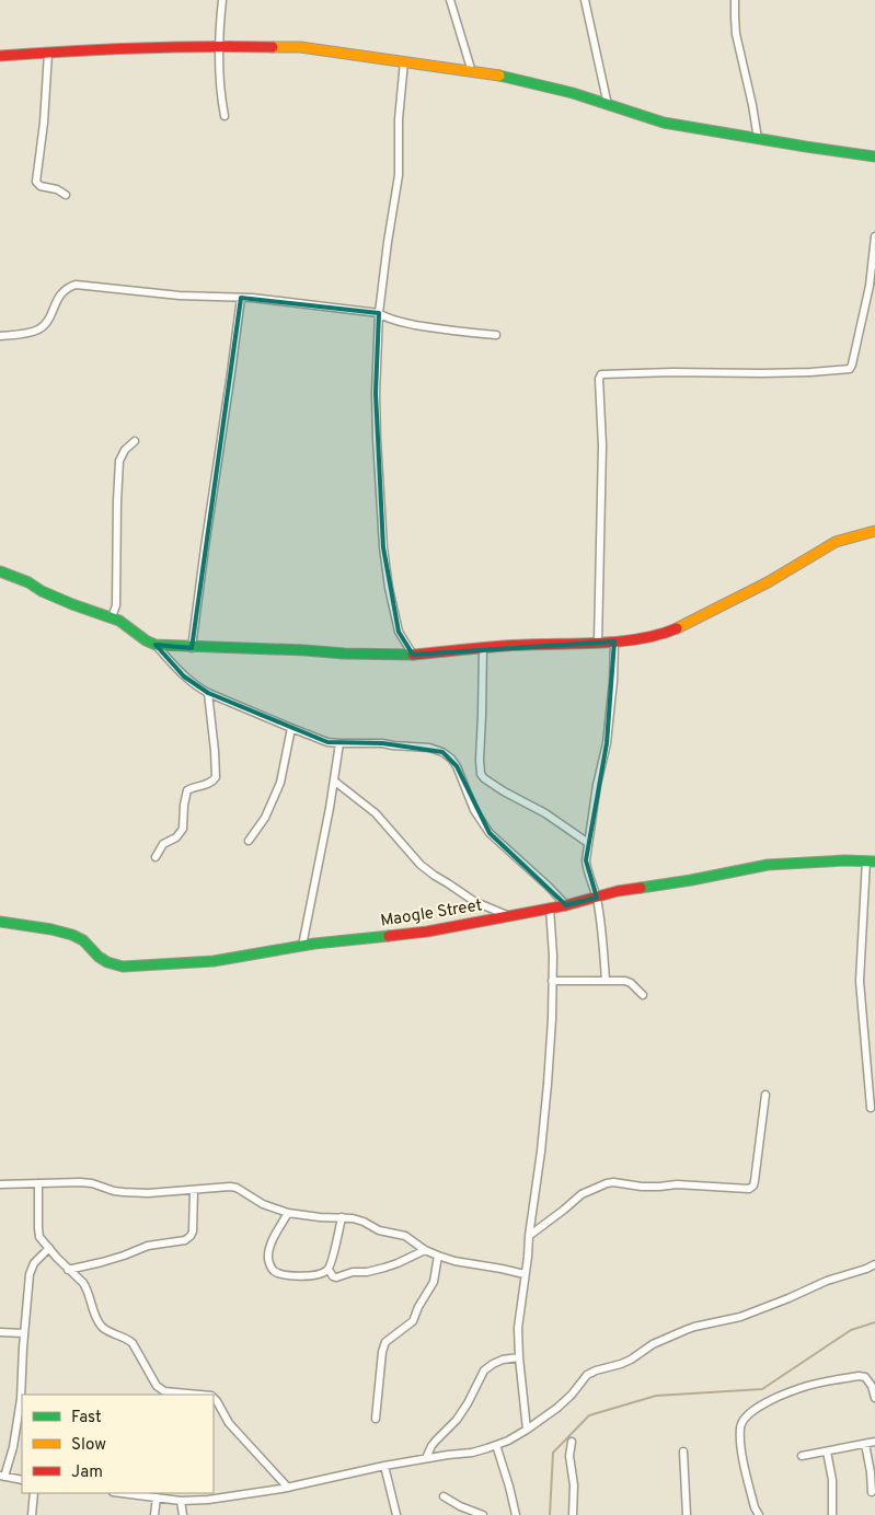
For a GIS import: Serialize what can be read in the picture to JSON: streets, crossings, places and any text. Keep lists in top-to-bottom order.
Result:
{
  "streets": {
    "street": ["Maogle Street"]
  },
  "legend": ["Fast", "Slow", "Jam"]
}
